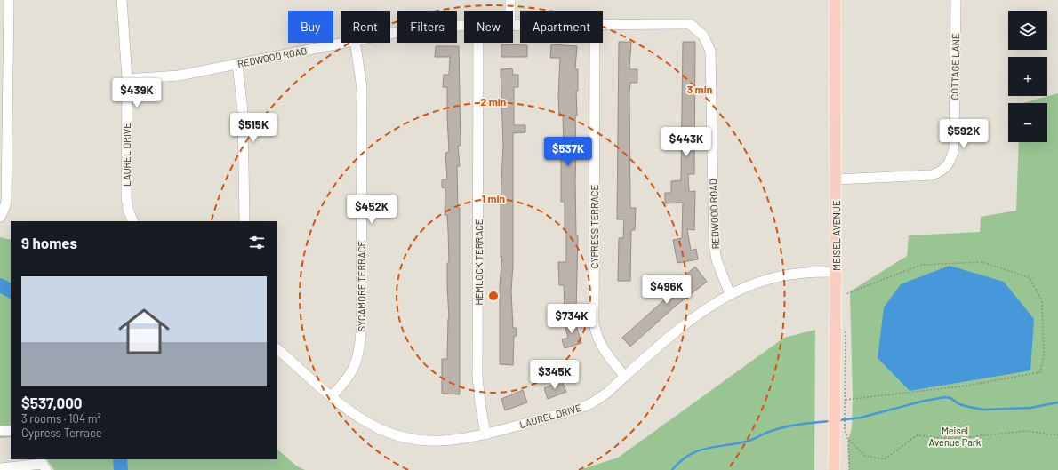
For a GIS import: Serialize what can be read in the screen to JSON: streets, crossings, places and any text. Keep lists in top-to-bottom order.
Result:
{
  "streets": {
    "main road": ["MEISEL AVENUE"],
    "street": [
      "REDWOOD ROAD",
      "COTTAGE LANE",
      "LAUREL DRIVE",
      "CYPRESS TERRACE",
      "HEMLOCK TERRACE",
      "SYCAMORE TERRACE"
    ]
  },
  "crossings": [
    ["REDWOOD ROAD", "LAUREL DRIVE"],
    ["COTTAGE LANE", "MEISEL AVENUE"],
    ["LAUREL DRIVE", "CYPRESS TERRACE"],
    ["LAUREL DRIVE", "MEISEL AVENUE"],
    ["LAUREL DRIVE", "HEMLOCK TERRACE"],
    ["LAUREL DRIVE", "SYCAMORE TERRACE"]
  ],
  "parks": ["Meisel Avenue Park"],
  "page": {
    "map_buttons": ["+", "−"],
    "chip": [
      "Buy",
      "Rent",
      "Filters",
      "New",
      "Apartment"
    ],
    "price": [
      "$439K",
      "$515K",
      "$592K",
      "$443K",
      "$537K",
      "$452K",
      "$496K",
      "$734K",
      "$345K"
    ],
    "heading": "9 homes",
    "list": [
      {
        "name": "$537,000",
        "note": "3 rooms · 104 m² · Cypress Terrace"
      }
    ]
  },
  "rings": ["3 min", "2 min", "1 min"]
}
